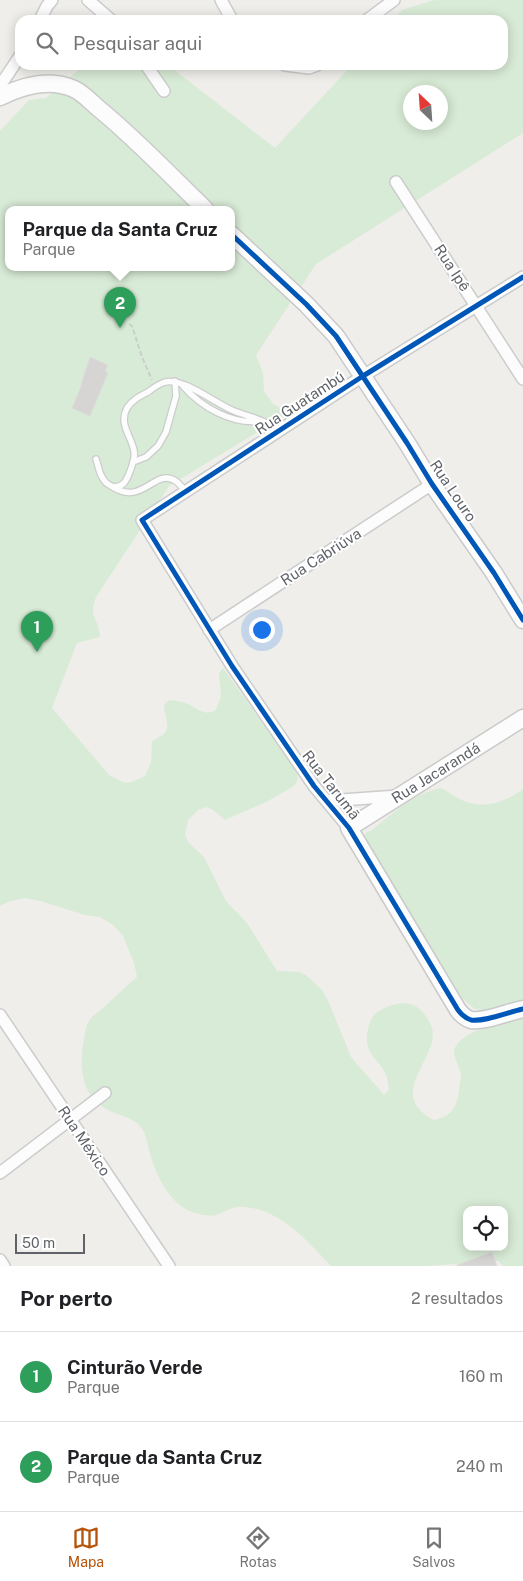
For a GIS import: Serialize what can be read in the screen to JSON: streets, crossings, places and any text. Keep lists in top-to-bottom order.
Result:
{
  "streets": {
    "street": [
      "Rua Ipê",
      "Rua Guatambú",
      "Rua Louro",
      "Rua Cabriúva",
      "Rua Jacarandá",
      "Rua Tarumã",
      "Rua México"
    ]
  },
  "crossings": [
    ["Rua Ipê", "Rua Guatambú"],
    ["Rua Guatambú", "Rua Louro"],
    ["Rua Guatambú", "Rua Tarumã"],
    ["Rua Louro", "Rua Cabriúva"],
    ["Rua Cabriúva", "Rua Tarumã"],
    ["Rua Jacarandá", "Rua Tarumã"]
  ],
  "scale_bar": "50 m",
  "north": "top left",
  "page": {
    "search": "Pesquisar aqui",
    "popup": ["Parque da Santa Cruz", "Parque"],
    "pins": ["2", "1"],
    "scale": "50 m",
    "heading": ["Por perto", "2 resultados"],
    "list": [
      {
        "mark": "1",
        "name": "Cinturão Verde",
        "note": "Parque",
        "value": "160 m"
      },
      {
        "mark": "2",
        "name": "Parque da Santa Cruz",
        "note": "Parque",
        "value": "240 m"
      }
    ],
    "nav": ["Mapa", "Rotas", "Salvos"]
  }
}
